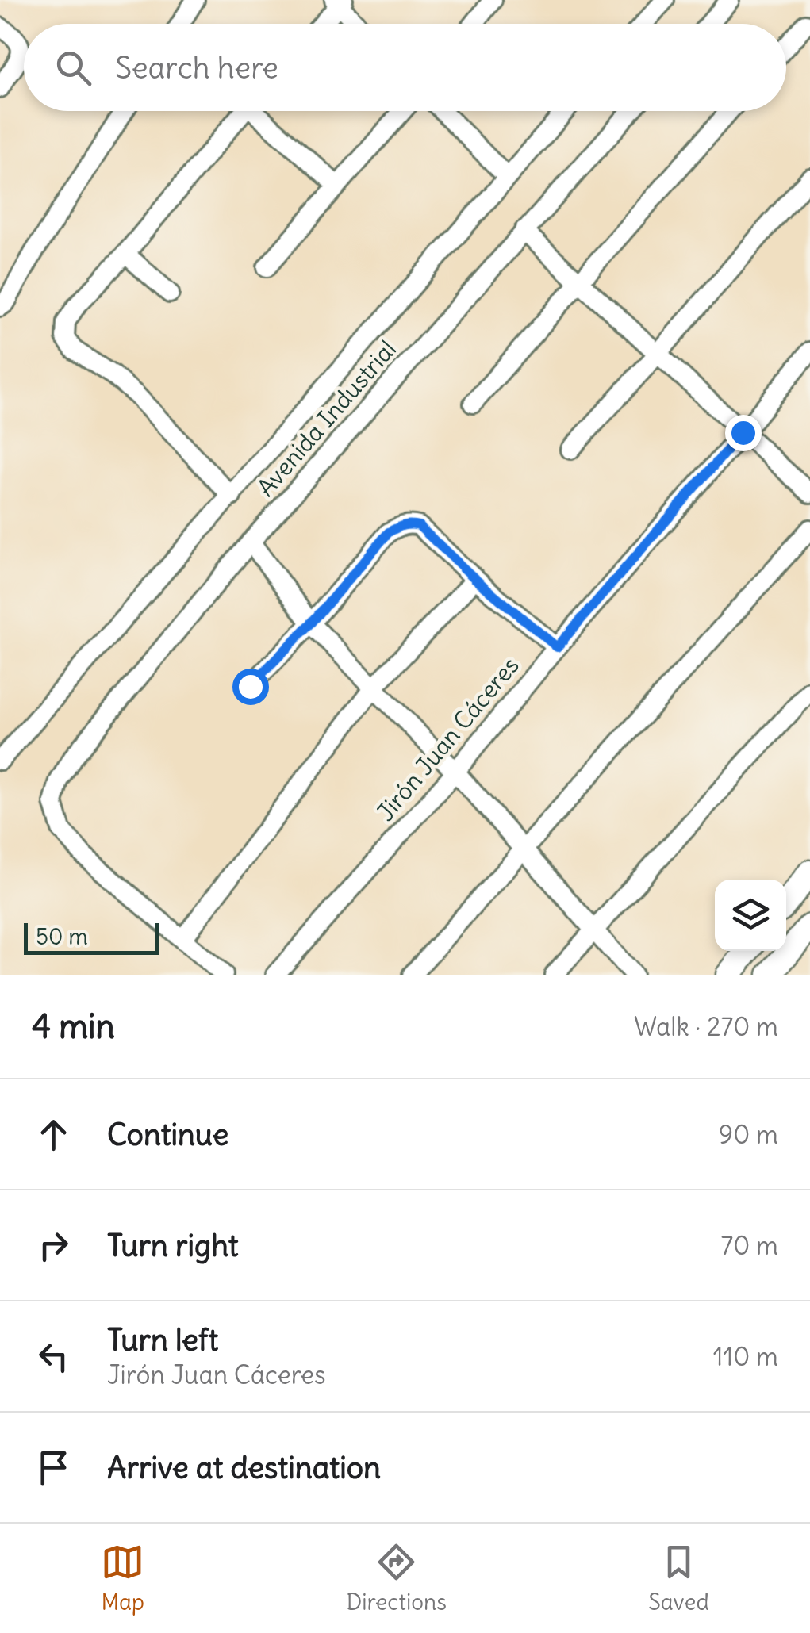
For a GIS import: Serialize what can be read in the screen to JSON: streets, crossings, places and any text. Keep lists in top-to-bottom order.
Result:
{
  "streets": {
    "street": ["Avenida Industrial", "Jirón Juan Cáceres"]
  },
  "scale_bar": "50 m",
  "page": {
    "search": "Search here",
    "scale": "50 m",
    "heading": ["4 min", "Walk · 270 m"],
    "list": [
      ["Continue", "90 m"],
      ["Turn right", "70 m"],
      ["Turn left", "Jirón Juan Cáceres", "110 m"],
      "Arrive at destination"
    ],
    "nav": ["Map", "Directions", "Saved"]
  }
}
